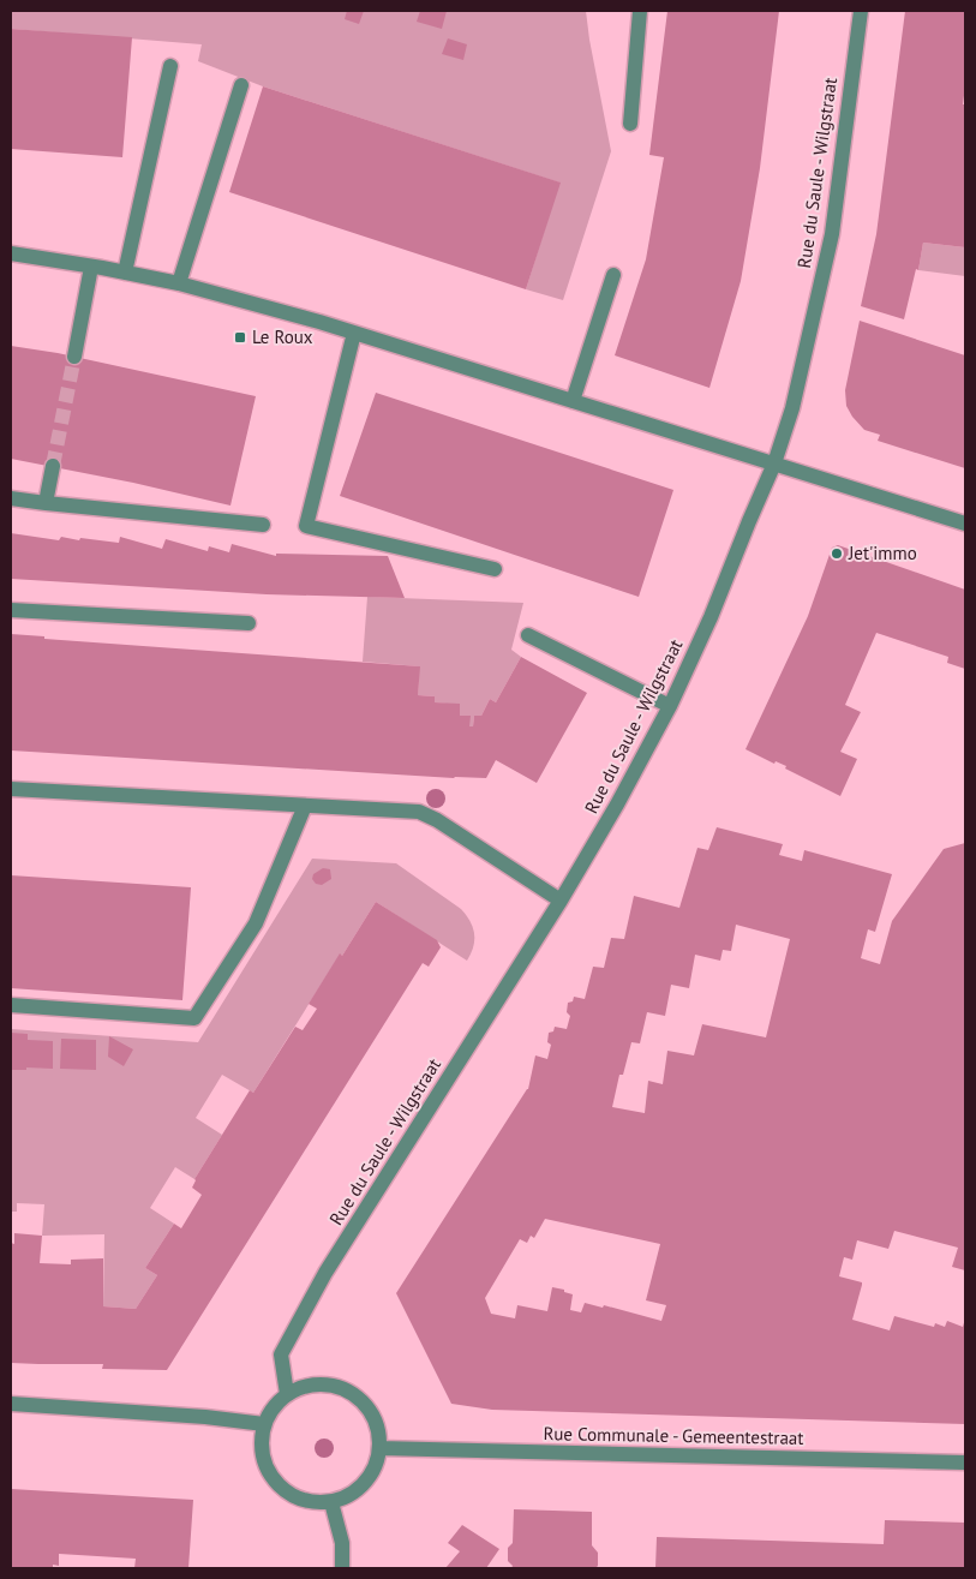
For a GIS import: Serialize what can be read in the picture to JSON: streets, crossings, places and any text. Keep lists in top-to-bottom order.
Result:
{
  "streets": {
    "street": ["Rue du Saule - Wilgstraat", "Rue Communale - Gemeentestraat"]
  },
  "crossings": [
    ["Rue du Saule - Wilgstraat", "Rue Communale - Gemeentestraat"]
  ],
  "places": {
    "transit": ["Le Roux"],
    "other": ["Jet'immo"]
  }
}
